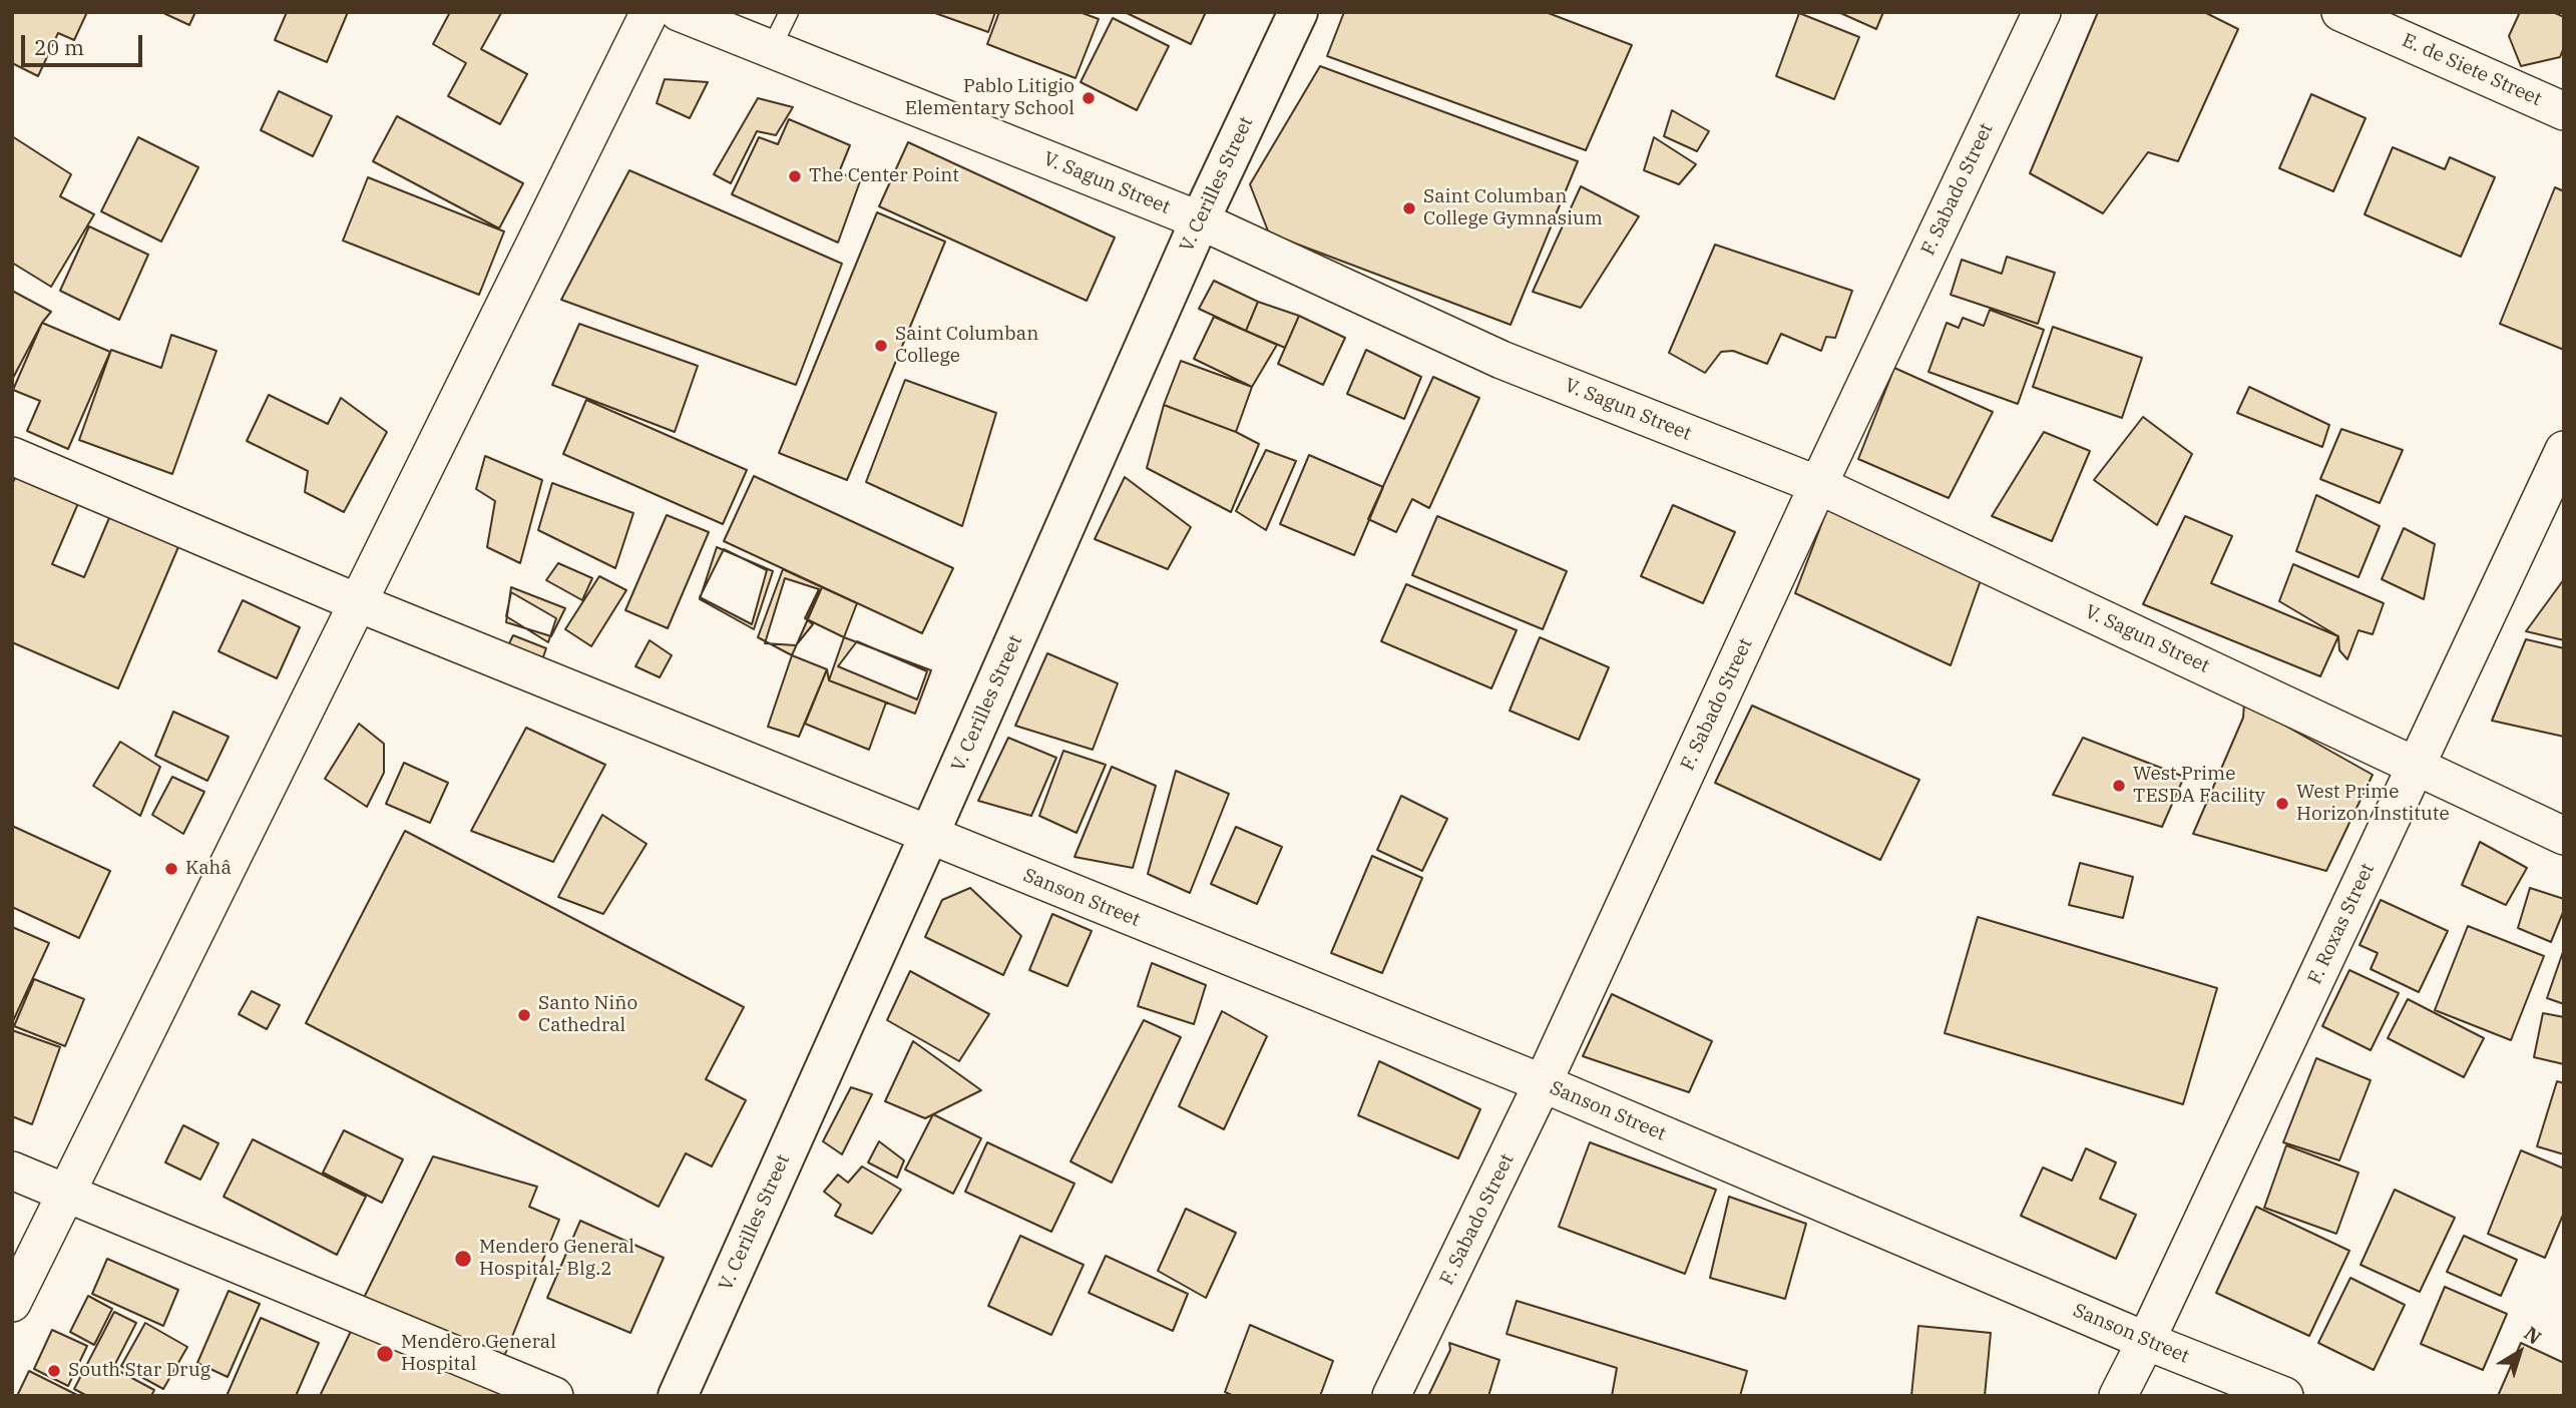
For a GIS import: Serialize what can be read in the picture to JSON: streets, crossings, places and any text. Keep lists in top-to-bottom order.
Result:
{
  "streets": {
    "street": [
      "E. de Siete Street",
      "V. Sagun Street",
      "V. Cerilles Street",
      "F. Sabado Street",
      "Sanson Street",
      "F. Roxas Street"
    ]
  },
  "crossings": [
    ["V. Sagun Street", "V. Cerilles Street"],
    ["V. Sagun Street", "F. Sabado Street"],
    ["V. Sagun Street", "F. Roxas Street"],
    ["V. Cerilles Street", "Sanson Street"],
    ["F. Sabado Street", "Sanson Street"],
    ["Sanson Street", "F. Roxas Street"]
  ],
  "places": [
    "Pablo Litigio Elementary School",
    "The Center Point",
    "Saint Columban College Gymnasium",
    "Saint Columban College",
    "West Prime TESDA Facility",
    "West Prime Horizon Institute",
    "Kahâ",
    "Santo Niño Cathedral",
    "Mendero General Hospital- Blg.2",
    "Mendero General Hospital",
    "South Star Drug"
  ],
  "scale_bar": "20 m",
  "north": "top right"
}
